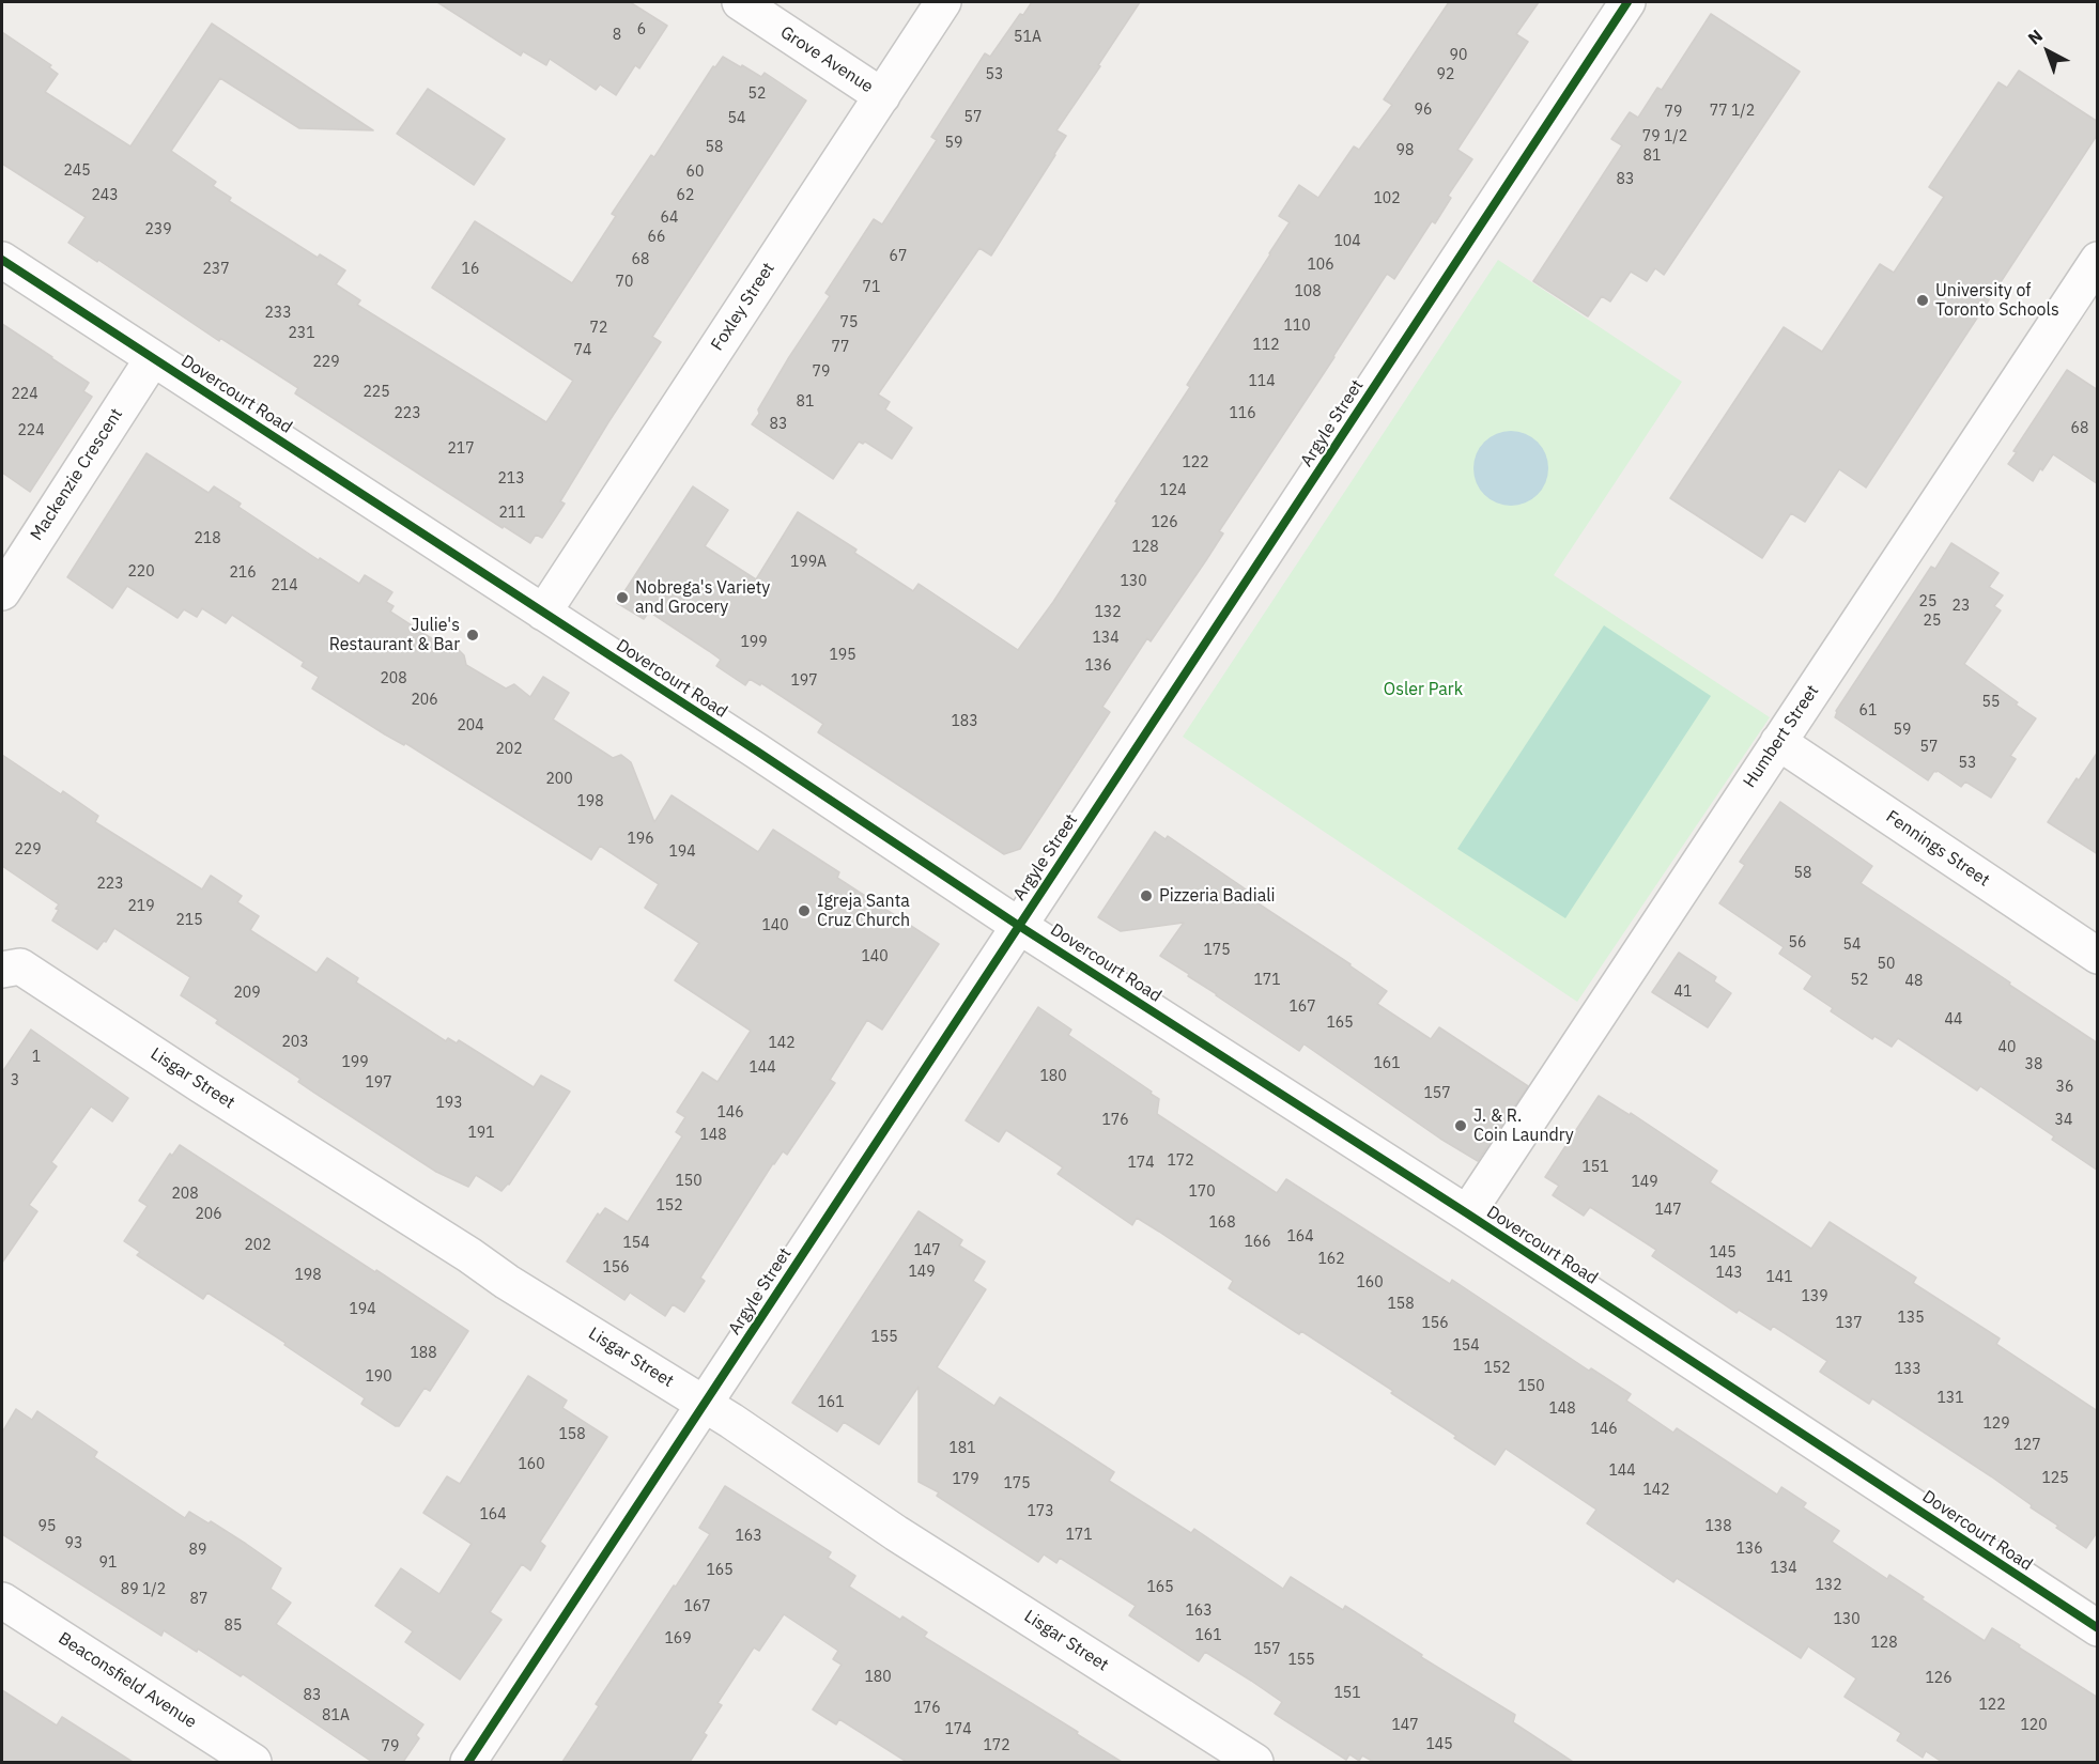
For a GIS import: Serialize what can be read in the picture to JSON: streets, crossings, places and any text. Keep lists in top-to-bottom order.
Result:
{
  "streets": {
    "street": [
      "Grove Avenue",
      "Foxley Street",
      "Dovercourt Road",
      "Argyle Street",
      "Mackenzie Crescent",
      "Humbert Street",
      "Fennings Street",
      "Lisgar Street",
      "Beaconsfield Avenue"
    ]
  },
  "crossings": [
    ["Grove Avenue", "Foxley Street"],
    ["Foxley Street", "Dovercourt Road"],
    ["Dovercourt Road", "Argyle Street"],
    ["Dovercourt Road", "Mackenzie Crescent"],
    ["Dovercourt Road", "Humbert Street"],
    ["Argyle Street", "Lisgar Street"],
    ["Humbert Street", "Fennings Street"]
  ],
  "parks": ["Osler Park"],
  "places": [
    "University of Toronto Schools",
    "Nobrega's Variety and Grocery",
    "Julie's Restaurant & Bar",
    "Pizzeria Badiali",
    "Igreja Santa Cruz Church",
    "J. & R. Coin Laundry"
  ],
  "house_numbers": [
    "6",
    "8",
    "51A",
    "90",
    "53",
    "92",
    "52",
    "96",
    "77 1/2",
    "79",
    "57",
    "54",
    "79 1/2",
    "59",
    "58",
    "98",
    "81",
    "245",
    "60",
    "83",
    "243",
    "62",
    "102",
    "64",
    "239",
    "66",
    "104",
    "67",
    "68",
    "106",
    "237",
    "16",
    "70",
    "71",
    "108",
    "233",
    "75",
    "110",
    "72",
    "231",
    "112",
    "77",
    "74",
    "229",
    "79",
    "114",
    "225",
    "224",
    "81",
    "223",
    "116",
    "83",
    "68",
    "224",
    "217",
    "122",
    "213",
    "124",
    "211",
    "126",
    "218",
    "128",
    "199A",
    "220",
    "216",
    "130",
    "214",
    "25",
    "23",
    "132",
    "25",
    "134",
    "199",
    "195",
    "136",
    "208",
    "197",
    "206",
    "55",
    "61",
    "183",
    "204",
    "59",
    "57",
    "202",
    "53",
    "200",
    "198",
    "196",
    "229",
    "194",
    "58",
    "223",
    "219",
    "215",
    "140",
    "56",
    "54",
    "175",
    "140",
    "50",
    "171",
    "52",
    "48",
    "41",
    "209",
    "167",
    "44",
    "165",
    "203",
    "142",
    "40",
    "1",
    "199",
    "161",
    "38",
    "144",
    "180",
    "3",
    "197",
    "36",
    "157",
    "193",
    "146",
    "176",
    "34",
    "191",
    "148",
    "172",
    "174",
    "151",
    "150",
    "149",
    "170",
    "208",
    "152",
    "147",
    "206",
    "168",
    "164",
    "166",
    "154",
    "202",
    "147",
    "145",
    "162",
    "156",
    "149",
    "143",
    "198",
    "141",
    "160",
    "139",
    "158",
    "194",
    "135",
    "156",
    "137",
    "155",
    "154",
    "188",
    "152",
    "133",
    "190",
    "150",
    "131",
    "161",
    "148",
    "129",
    "146",
    "158",
    "127",
    "181",
    "160",
    "144",
    "125",
    "179",
    "175",
    "142",
    "173",
    "164",
    "95",
    "138",
    "171",
    "163",
    "93",
    "136",
    "89",
    "91",
    "134",
    "165",
    "132",
    "165",
    "89 1/2",
    "87",
    "167",
    "163",
    "130",
    "85",
    "161",
    "169",
    "128",
    "157",
    "155",
    "180",
    "126",
    "151",
    "83",
    "122",
    "176",
    "81A",
    "147",
    "120",
    "174",
    "145",
    "172",
    "79"
  ],
  "north": "top left"
}
